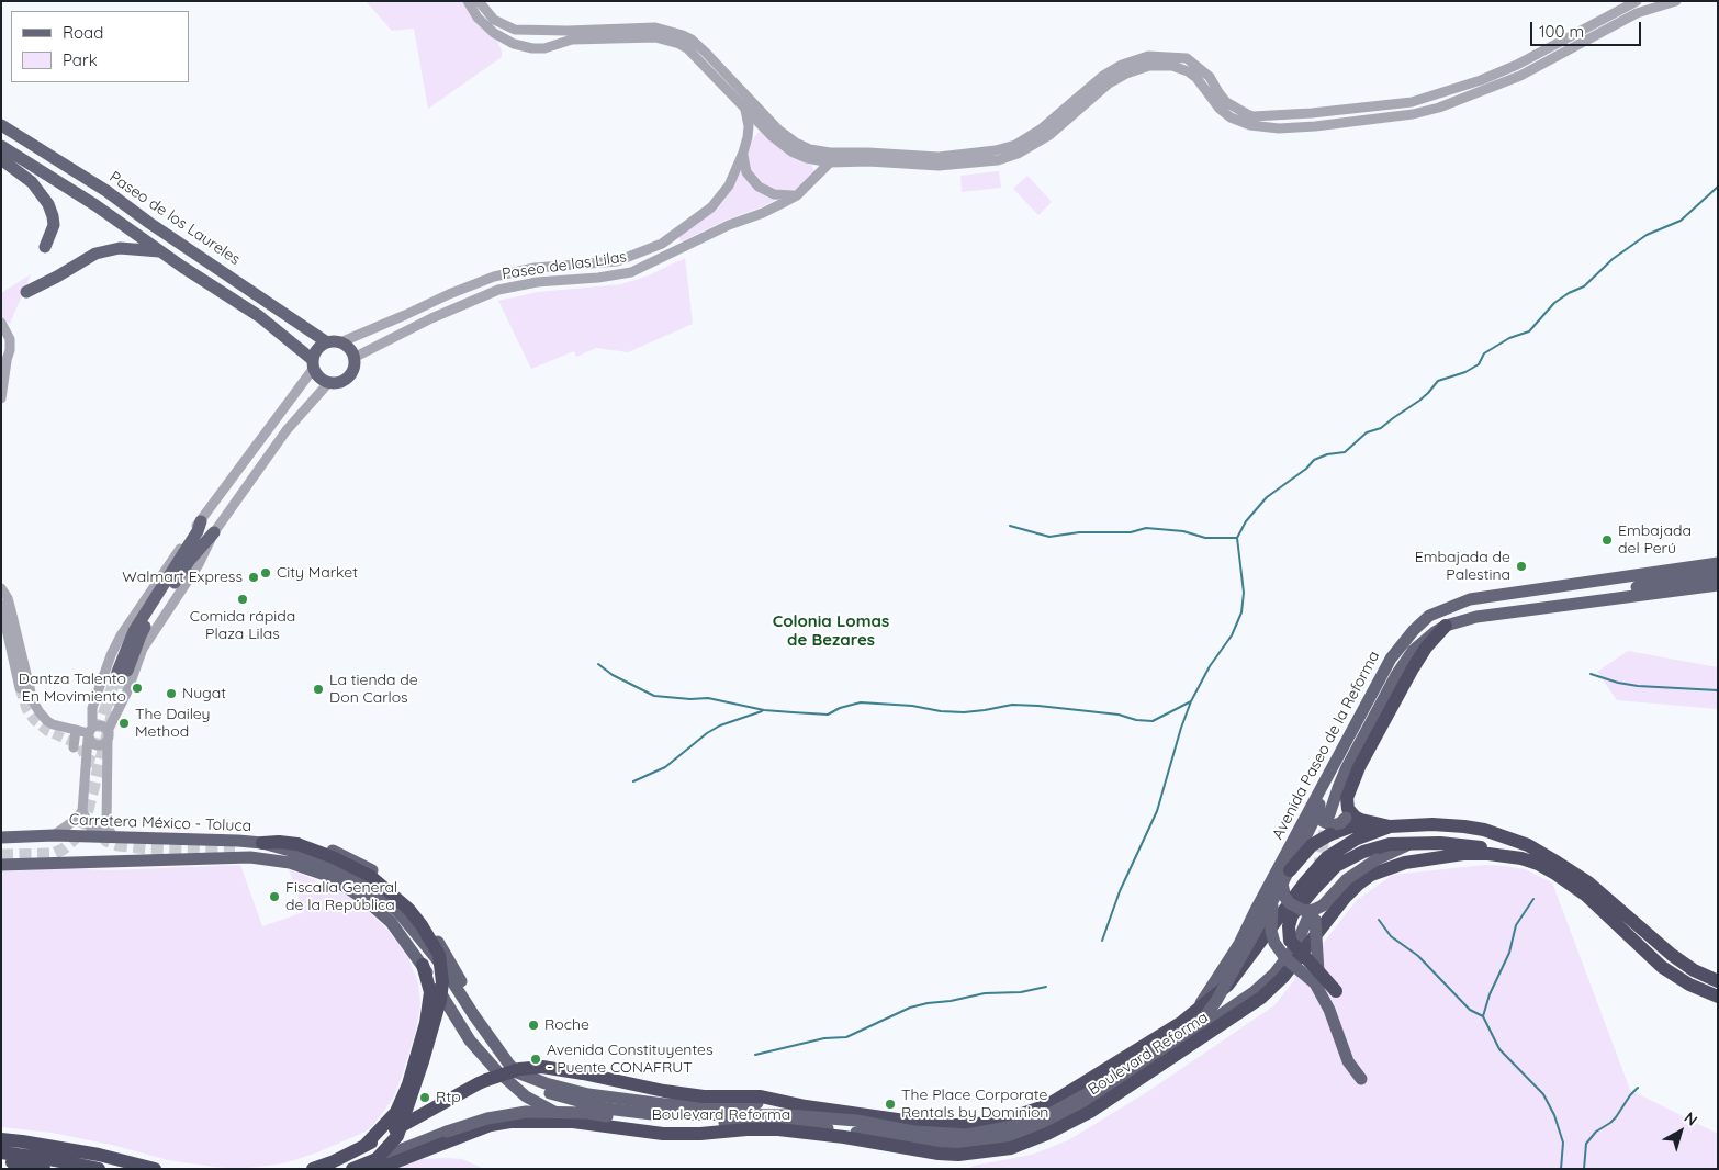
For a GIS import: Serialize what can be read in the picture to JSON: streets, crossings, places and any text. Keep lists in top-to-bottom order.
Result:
{
  "streets": {
    "highway": ["Boulevard Reforma"],
    "main road": ["Paseo de los Laureles", "Avenida Paseo de la Reforma", "Carretera México - Toluca"],
    "street": ["Paseo de las Lilas"]
  },
  "crossings": [
    ["Paseo de los Laureles", "Paseo de las Lilas"],
    ["Avenida Paseo de la Reforma", "Boulevard Reforma"],
    ["Carretera México - Toluca", "Boulevard Reforma"]
  ],
  "districts": ["Colonia Lomas de Bezares"],
  "places": [
    "Embajada del Perú",
    "Embajada de Palestina",
    "City Market",
    "Walmart Express",
    "Comida rápida Plaza Lilas",
    "Dantza Talento En Movimiento",
    "La tienda de Don Carlos",
    "Nugat",
    "The Dailey Method",
    "Fiscalía General de la República",
    "Roche",
    "Avenida Constituyentes - Puente CONAFRUT",
    "Rtp",
    "The Place Corporate Rentals by Dominion"
  ],
  "legend": ["Road", "Park"],
  "scale_bar": "100 m",
  "north": "top right"
}
